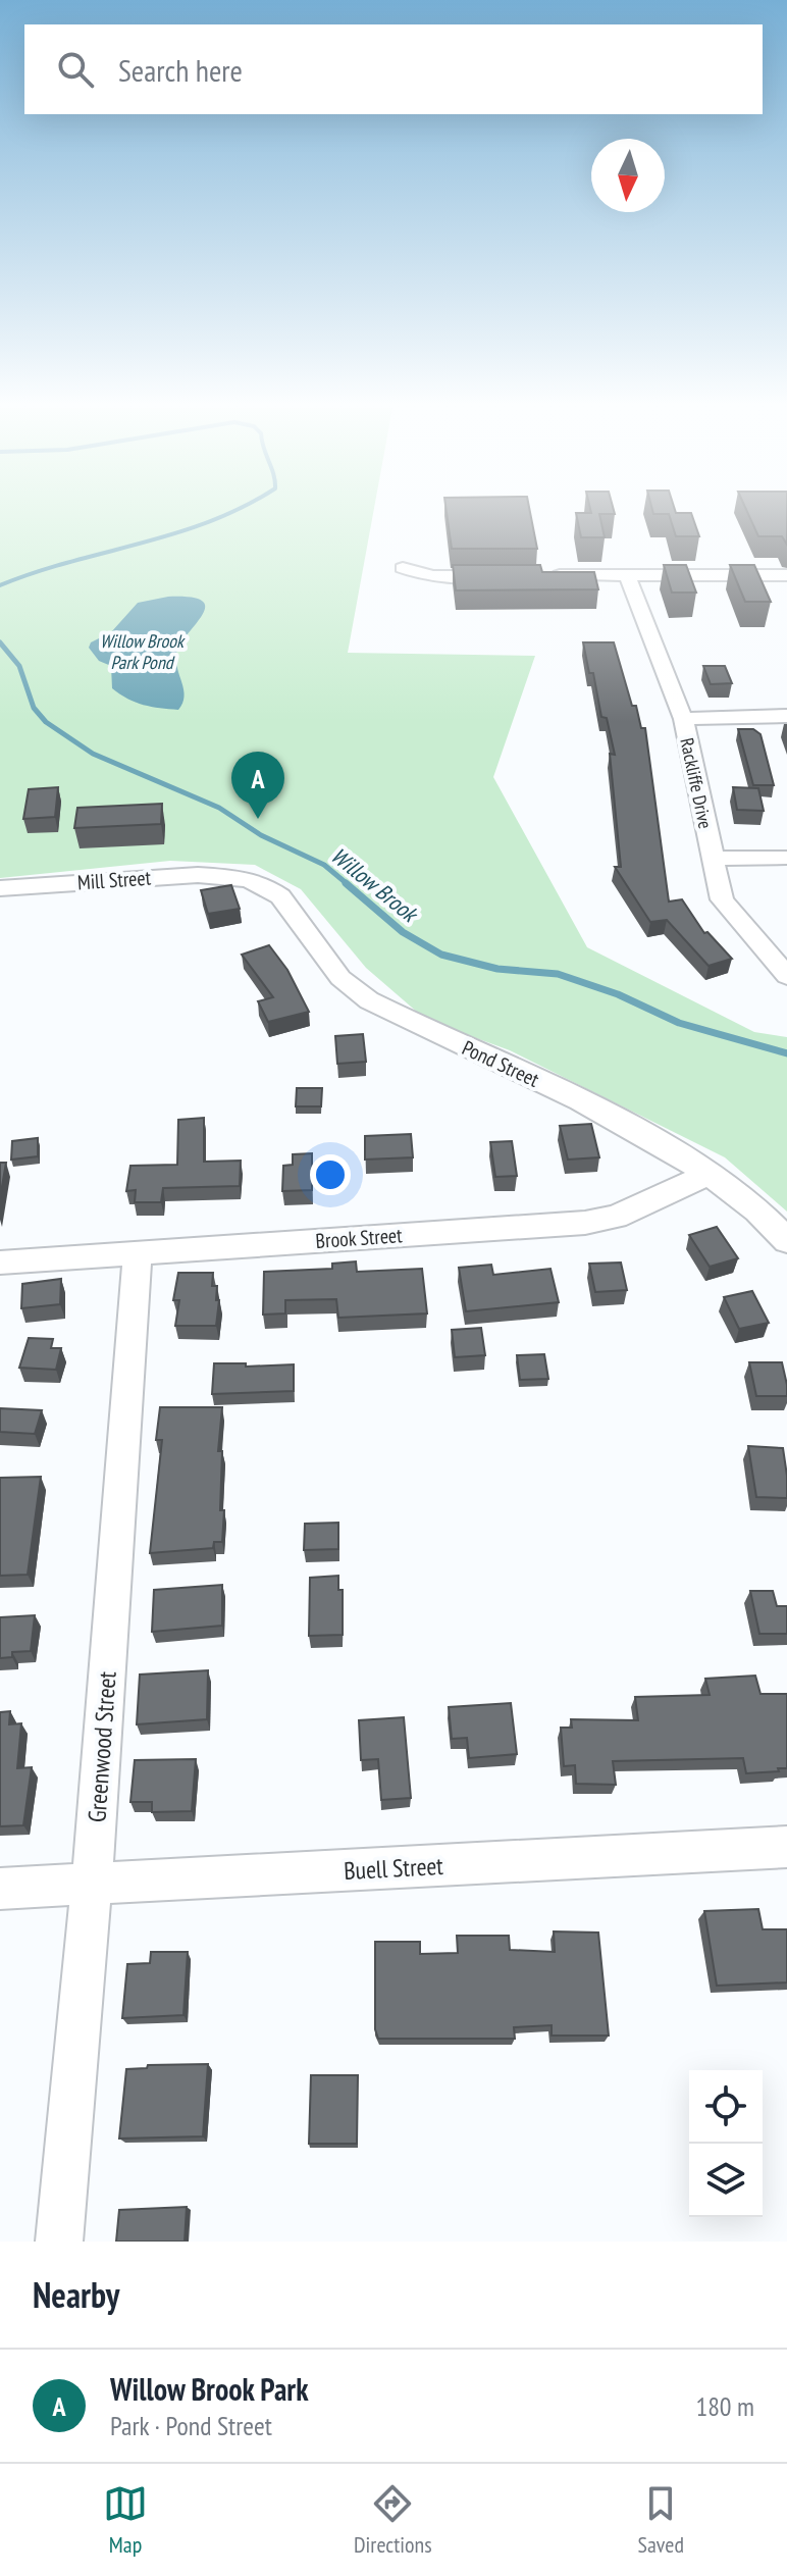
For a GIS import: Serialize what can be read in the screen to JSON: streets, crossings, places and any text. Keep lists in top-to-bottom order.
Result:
{
  "streets": {
    "street": [
      "Rackliffe Drive",
      "Mill Street",
      "Pond Street",
      "Brook Street",
      "Greenwood Street",
      "Buell Street"
    ]
  },
  "crossings": [
    ["Mill Street", "Pond Street"],
    ["Pond Street", "Brook Street"],
    ["Brook Street", "Greenwood Street"],
    ["Greenwood Street", "Buell Street"]
  ],
  "water": ["Willow Brook Park Pond", "Willow Brook"],
  "north": "bottom",
  "page": {
    "search": "Search here",
    "pins": "A",
    "heading": "Nearby",
    "list": [
      {
        "mark": "A",
        "name": "Willow Brook Park",
        "note": "Park · Pond Street",
        "value": "180 m"
      }
    ],
    "nav": ["Map", "Directions", "Saved"]
  }
}
